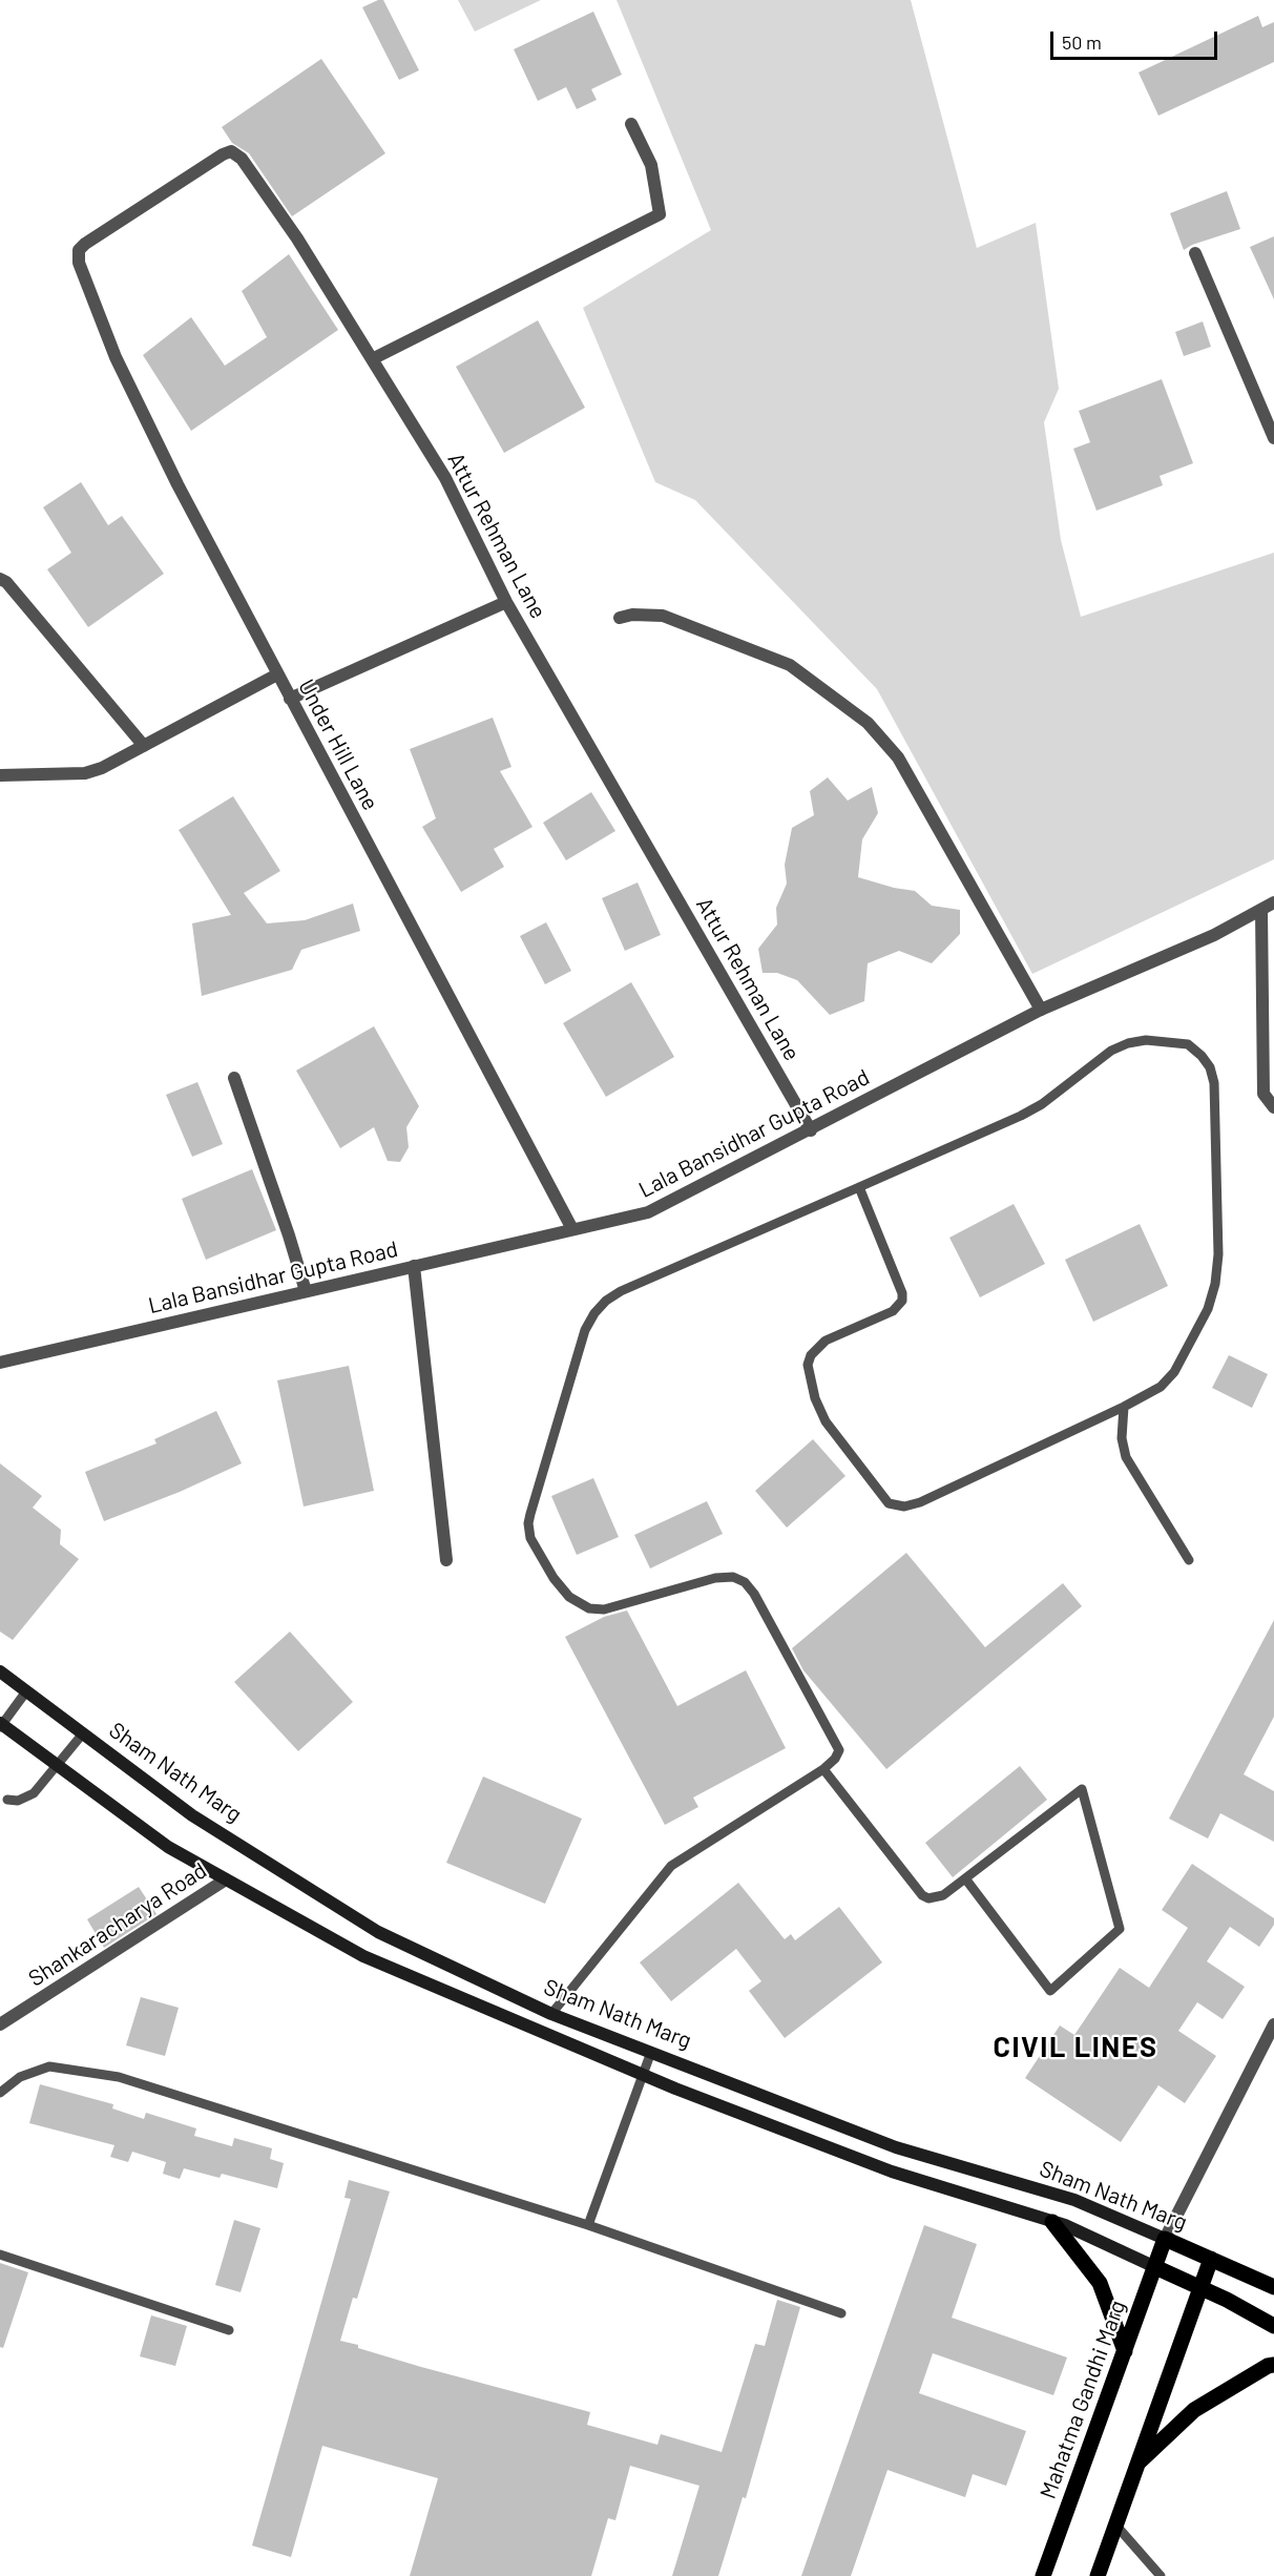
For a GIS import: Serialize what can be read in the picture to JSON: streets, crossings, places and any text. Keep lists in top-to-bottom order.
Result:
{
  "streets": {
    "main road": ["Sham Nath Marg", "Mahatma Gandhi Marg"],
    "street": [
      "Attur Rehman Lane",
      "Under Hill Lane",
      "Lala Bansidhar Gupta Road",
      "Shankaracharya Road"
    ]
  },
  "crossings": [
    ["Attur Rehman Lane", "Under Hill Lane"],
    ["Attur Rehman Lane", "Lala Bansidhar Gupta Road"],
    ["Under Hill Lane", "Lala Bansidhar Gupta Road"],
    ["Sham Nath Marg", "Shankaracharya Road"],
    ["Sham Nath Marg", "Mahatma Gandhi Marg"]
  ],
  "districts": ["CIVIL LINES"],
  "scale_bar": "50 m"
}
